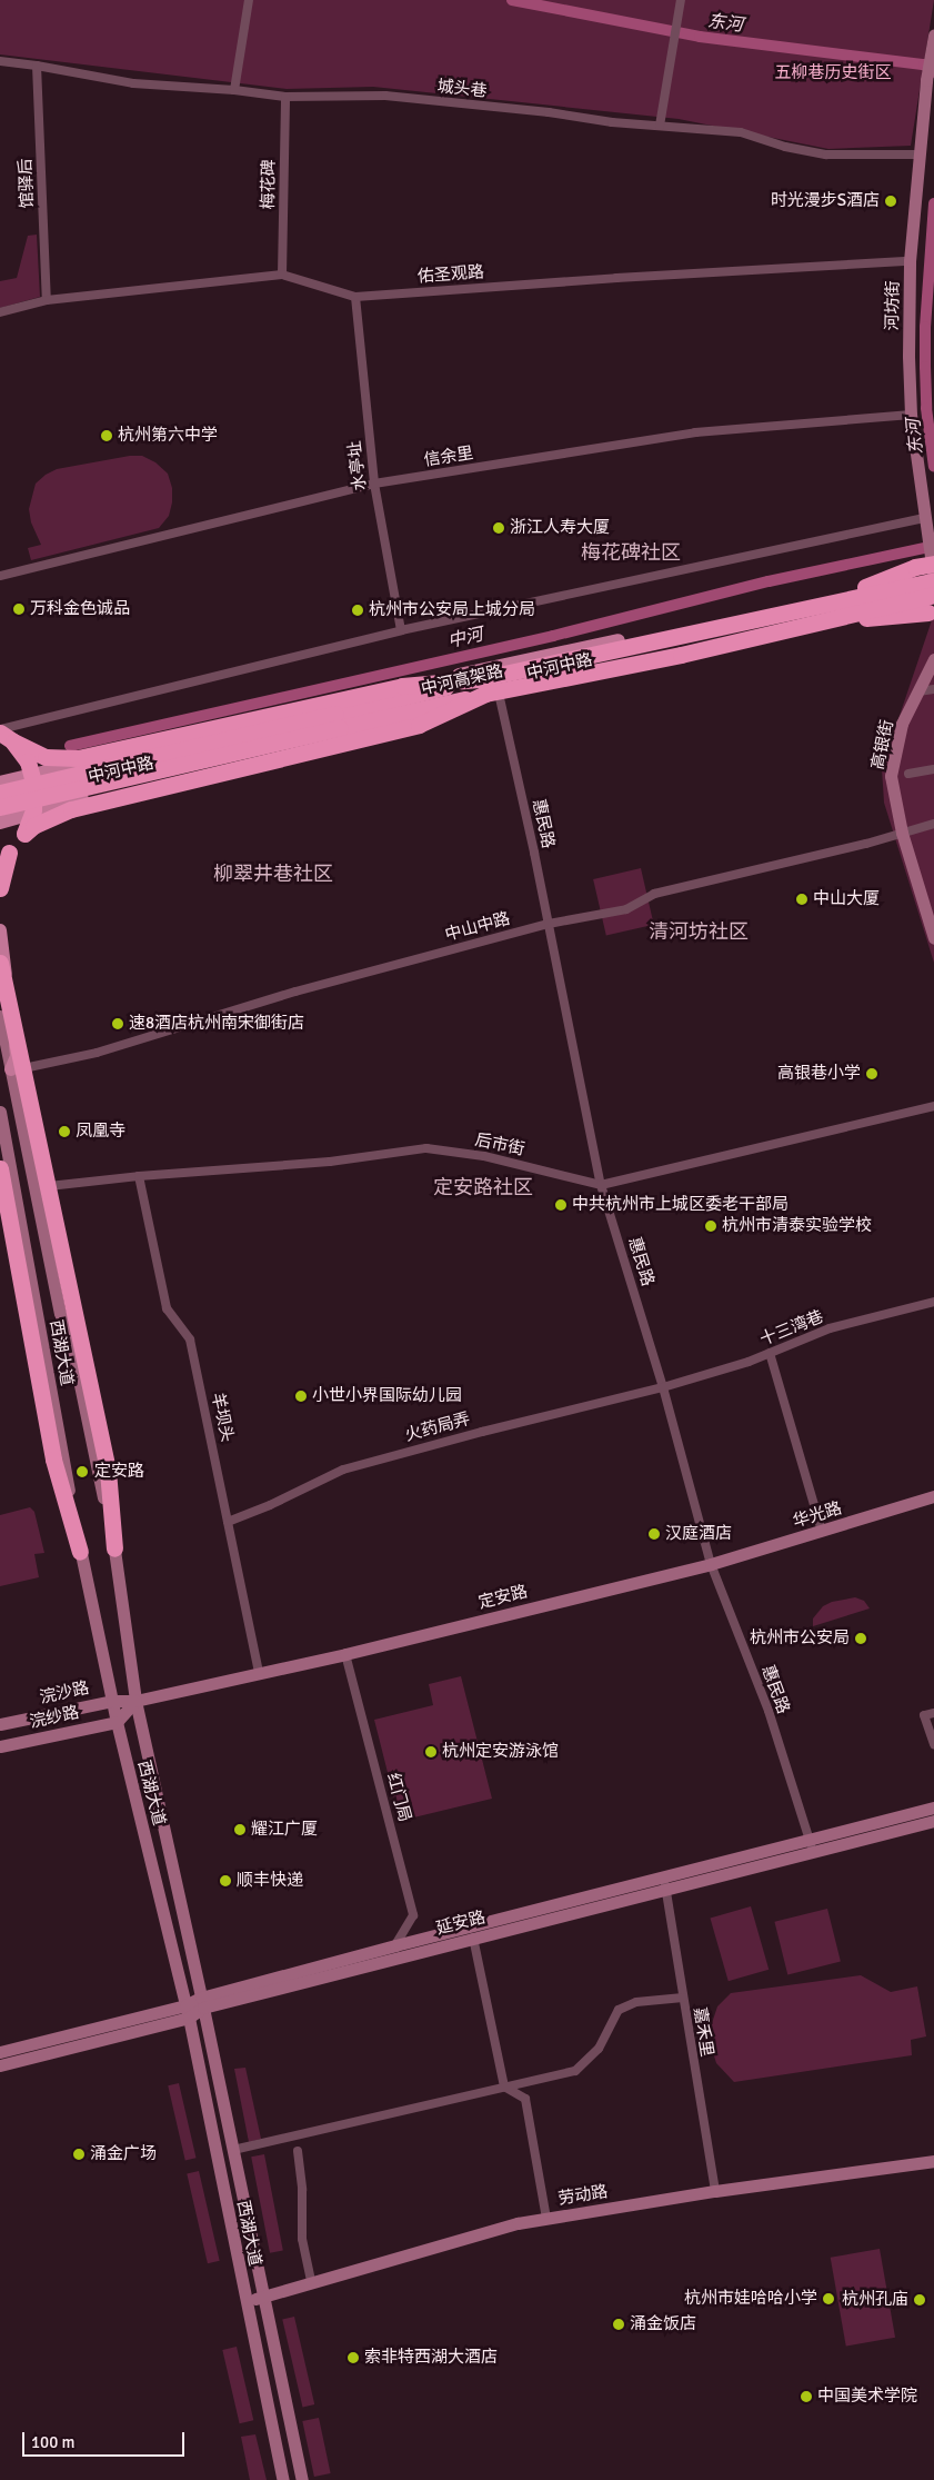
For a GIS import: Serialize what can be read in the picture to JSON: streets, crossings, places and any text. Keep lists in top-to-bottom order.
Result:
{
  "streets": {
    "highway": ["中河高架路"],
    "main road": [
      "河坊街",
      "中河中路",
      "高银街",
      "西湖大道",
      "华光路",
      "定安路",
      "浣沙路",
      "浣纱路",
      "延安路",
      "劳动路"
    ],
    "street": [
      "城头巷",
      "馆驿后",
      "梅花碑",
      "佑圣观路",
      "信余里",
      "水亭址",
      "惠民路",
      "中山中路",
      "后市街",
      "十三湾巷",
      "羊坝头",
      "火药局弄",
      "红门局",
      "嘉禾里"
    ]
  },
  "crossings": [
    ["城头巷", "馆驿后"],
    ["城头巷", "梅花碑"],
    ["城头巷", "河坊街"],
    ["馆驿后", "佑圣观路"],
    ["梅花碑", "佑圣观路"],
    ["佑圣观路", "河坊街"],
    ["佑圣观路", "水亭址"],
    ["河坊街", "信余里"],
    ["河坊街", "中河中路"],
    ["信余里", "水亭址"],
    ["中河中路", "中河高架路"],
    ["中河中路", "惠民路"],
    ["中河高架路", "惠民路"],
    ["高银街", "中山中路"],
    ["惠民路", "中山中路"],
    ["惠民路", "后市街"],
    ["惠民路", "十三湾巷"],
    ["惠民路", "火药局弄"],
    ["惠民路", "华光路"],
    ["惠民路", "定安路"],
    ["惠民路", "延安路"],
    ["后市街", "羊坝头"],
    ["十三湾巷", "火药局弄"],
    ["西湖大道", "定安路"],
    ["西湖大道", "浣沙路"],
    ["西湖大道", "浣纱路"],
    ["西湖大道", "延安路"],
    ["西湖大道", "劳动路"],
    ["羊坝头", "火药局弄"],
    ["羊坝头", "定安路"],
    ["华光路", "定安路"],
    ["定安路", "浣沙路"],
    ["定安路", "红门局"],
    ["红门局", "延安路"],
    ["延安路", "嘉禾里"],
    ["嘉禾里", "劳动路"]
  ],
  "districts": [
    "梅花碑社区",
    "柳翠井巷社区",
    "清河坊社区",
    "定安路社区"
  ],
  "water": ["东河", "中河"],
  "parks": ["五柳巷历史街区"],
  "places": [
    "时光漫步S酒店",
    "杭州第六中学",
    "浙江人寿大厦",
    "万科金色诚品",
    "杭州市公安局上城分局",
    "中山大厦",
    "速8酒店杭州南宋御街店",
    "高银巷小学",
    "凤凰寺",
    "中共杭州市上城区委老干部局",
    "杭州市清泰实验学校",
    "小世小界国际幼儿园",
    "定安路",
    "汉庭酒店",
    "杭州市公安局",
    "杭州定安游泳馆",
    "耀江广厦",
    "顺丰快递",
    "涌金广场",
    "杭州市娃哈哈小学",
    "杭州孔庙",
    "涌金饭店",
    "索非特西湖大酒店",
    "中国美术学院"
  ],
  "scale_bar": "100 m"
}
